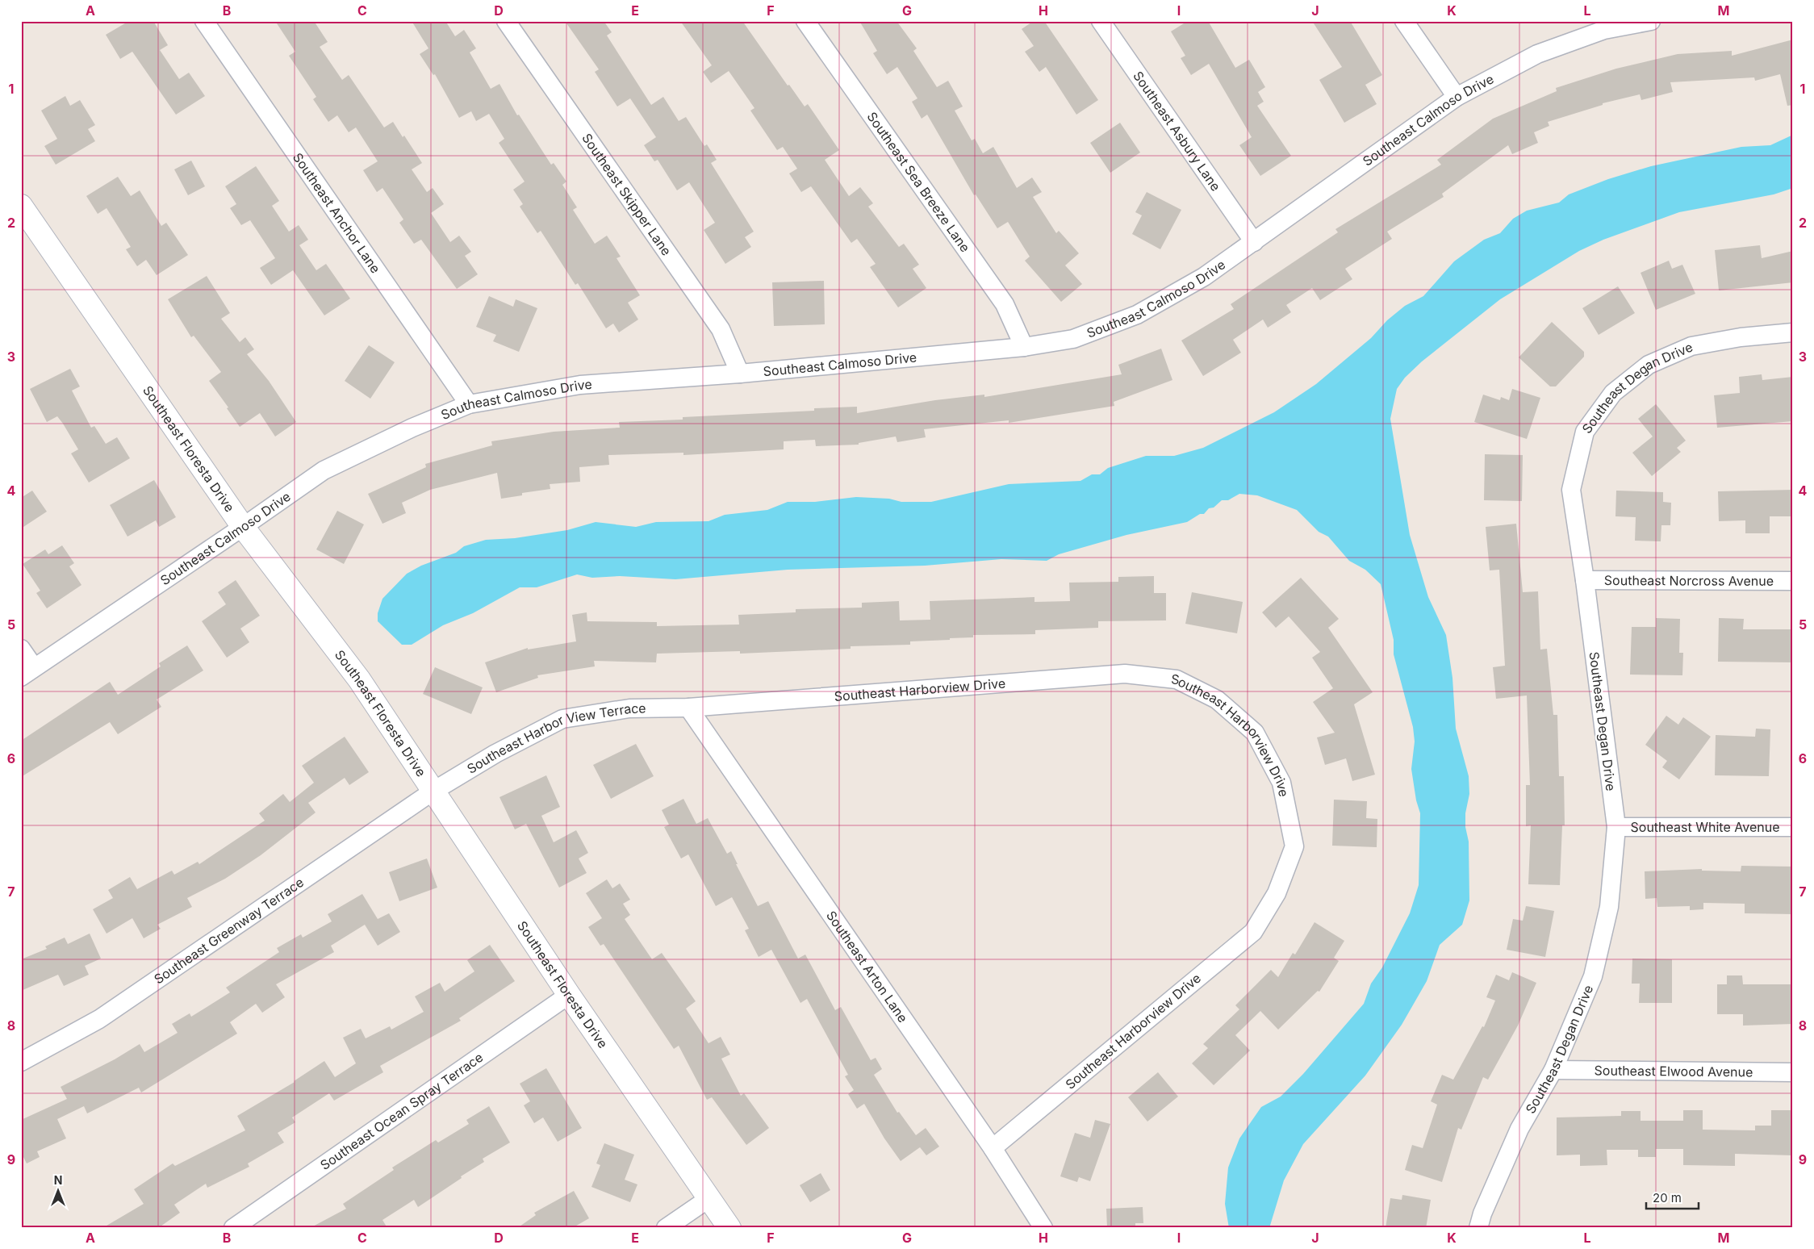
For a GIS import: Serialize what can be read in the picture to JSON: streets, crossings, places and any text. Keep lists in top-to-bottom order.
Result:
{
  "streets": {
    "street": [
      "Southeast Calmoso Drive",
      "Southeast Asbury Lane",
      "Southeast Sea Breeze Lane",
      "Southeast Skipper Lane",
      "Southeast Anchor Lane",
      "Southeast Degan Drive",
      "Southeast Floresta Drive",
      "Southeast Norcross Avenue",
      "Southeast Harborview Drive",
      "Southeast Harbor View Terrace",
      "Southeast White Avenue",
      "Southeast Greenway Terrace",
      "Southeast Arton Lane",
      "Southeast Elwood Avenue",
      "Southeast Ocean Spray Terrace"
    ]
  },
  "crossings": [
    ["Southeast Calmoso Drive", "Southeast Asbury Lane"],
    ["Southeast Calmoso Drive", "Southeast Sea Breeze Lane"],
    ["Southeast Calmoso Drive", "Southeast Skipper Lane"],
    ["Southeast Calmoso Drive", "Southeast Anchor Lane"],
    ["Southeast Calmoso Drive", "Southeast Floresta Drive"],
    ["Southeast Degan Drive", "Southeast Norcross Avenue"],
    ["Southeast Degan Drive", "Southeast White Avenue"],
    ["Southeast Degan Drive", "Southeast Elwood Avenue"],
    ["Southeast Floresta Drive", "Southeast Harbor View Terrace"],
    ["Southeast Floresta Drive", "Southeast Greenway Terrace"],
    ["Southeast Floresta Drive", "Southeast Ocean Spray Terrace"],
    ["Southeast Harborview Drive", "Southeast Harbor View Terrace"],
    ["Southeast Harborview Drive", "Southeast Arton Lane"],
    ["Southeast Harbor View Terrace", "Southeast Greenway Terrace"],
    ["Southeast Harbor View Terrace", "Southeast Arton Lane"]
  ],
  "scale_bar": "20 m",
  "north": "top",
  "grid": {
    "columns": [
      "A",
      "B",
      "C",
      "D",
      "E",
      "F",
      "G",
      "H",
      "I",
      "J",
      "K",
      "L",
      "M"
    ],
    "rows": [
      "1",
      "2",
      "3",
      "4",
      "5",
      "6",
      "7",
      "8",
      "9"
    ]
  }
}
